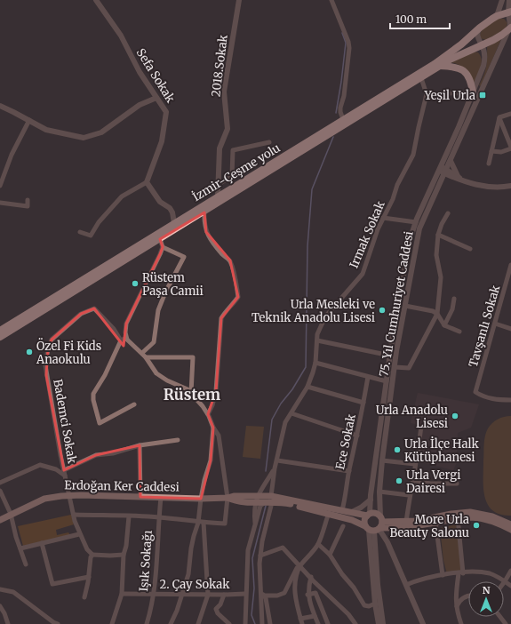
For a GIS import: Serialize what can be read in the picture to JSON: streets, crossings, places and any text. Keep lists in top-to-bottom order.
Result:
{
  "streets": {
    "highway": ["İzmir-Çeşme yolu"],
    "main road": ["Erdoğan Ker Caddesi"],
    "street": [
      "2018.Sokak",
      "Sefa Sokak",
      "Irmak Sokak",
      "75. Yıl Cumhuriyet Caddesi",
      "Tavşanlı Sokak",
      "Bademci Sokak",
      "Ece Sokak",
      "Işık Sokağı",
      "2. Çay Sokak"
    ]
  },
  "crossings": [
    ["2018.Sokak", "İzmir-Çeşme yolu"],
    ["İzmir-Çeşme yolu", "75. Yıl Cumhuriyet Caddesi"],
    ["75. Yıl Cumhuriyet Caddesi", "Erdoğan Ker Caddesi"],
    ["Bademci Sokak", "Erdoğan Ker Caddesi"],
    ["Ece Sokak", "Erdoğan Ker Caddesi"],
    ["Erdoğan Ker Caddesi", "Işık Sokağı"],
    ["Işık Sokağı", "2. Çay Sokak"]
  ],
  "districts": ["Rüstem"],
  "places": {
    "transit": ["Yeşil Urla"],
    "other": [
      "Rüstem Paşa Camii",
      "Urla Mesleki ve Teknik Anadolu Lisesi",
      "Özel Fi Kids Anaokulu",
      "Urla Anadolu Lisesi",
      "Urla İlçe Halk Kütüphanesi",
      "Urla Vergi Dairesi",
      "More Urla Beauty Salonu"
    ]
  },
  "scale_bar": "100 m",
  "north": "top"
}
